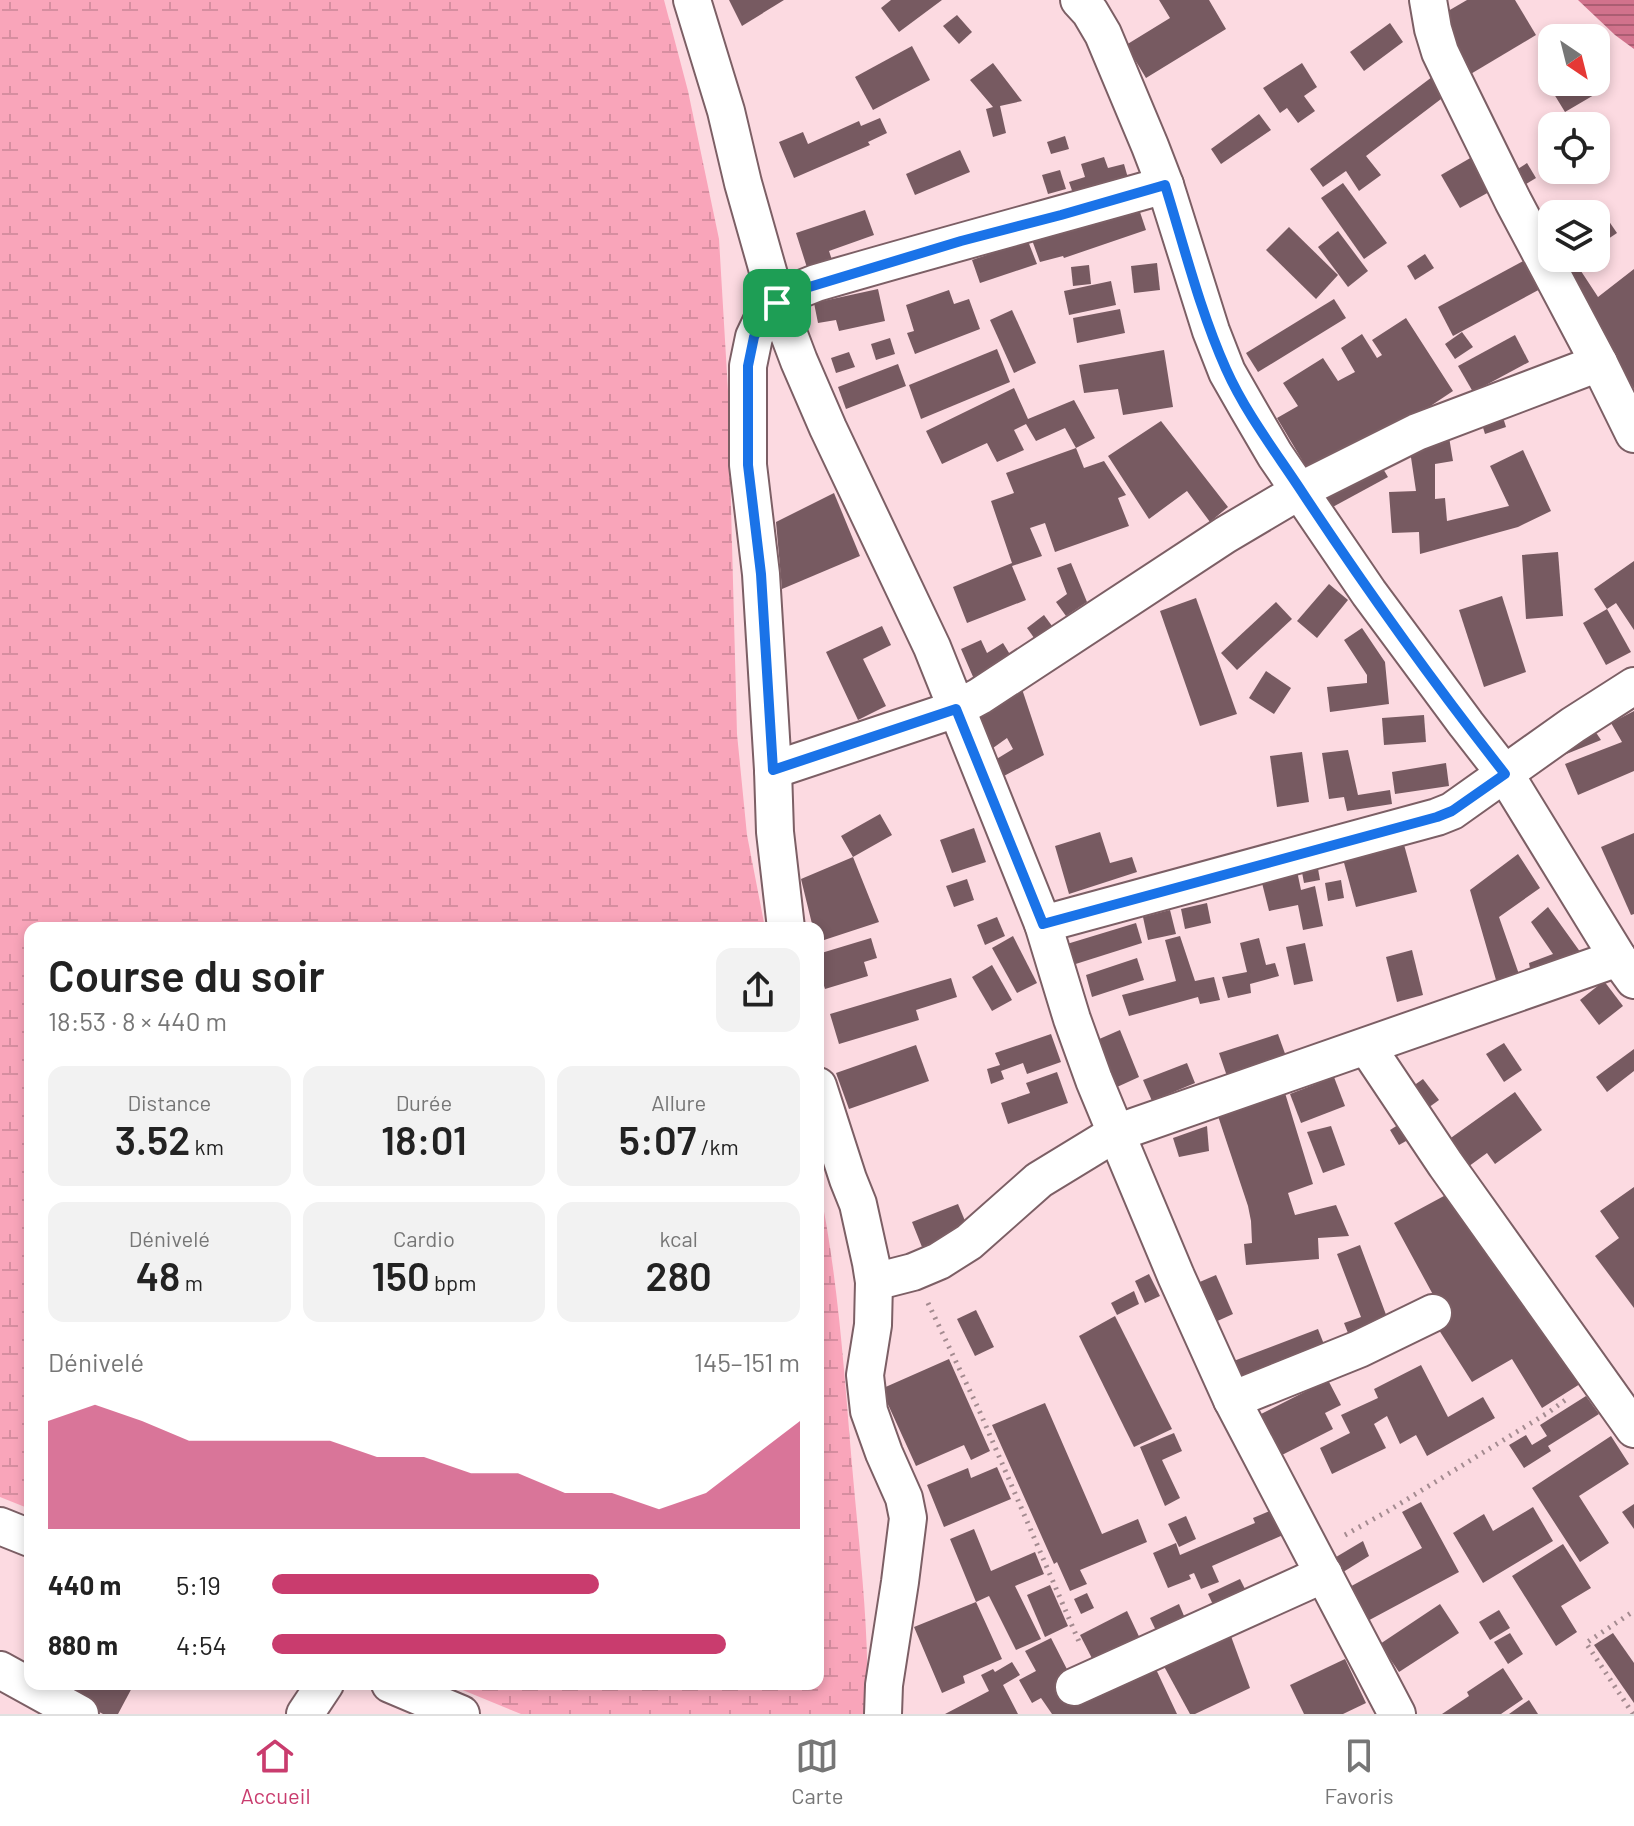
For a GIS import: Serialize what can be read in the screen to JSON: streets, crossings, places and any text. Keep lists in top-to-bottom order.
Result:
{
  "north": "bottom right",
  "page": {
    "heading": ["Course du soir", "18:53 · 8 × 440 m"],
    "stats": [
      ["Distance", "3.52 km"],
      ["Durée", "18:01"],
      ["Allure", "5:07 /km"],
      ["Dénivelé", "48 m"],
      ["Cardio", "150 bpm"],
      ["kcal", "280"]
    ],
    "chart": ["Dénivelé", "145–151 m"],
    "list": [
      {
        "name": "440 m",
        "note": "5:19"
      },
      {
        "name": "880 m",
        "note": "4:54"
      }
    ],
    "tabs": ["Accueil", "Carte", "Favoris"]
  }
}
